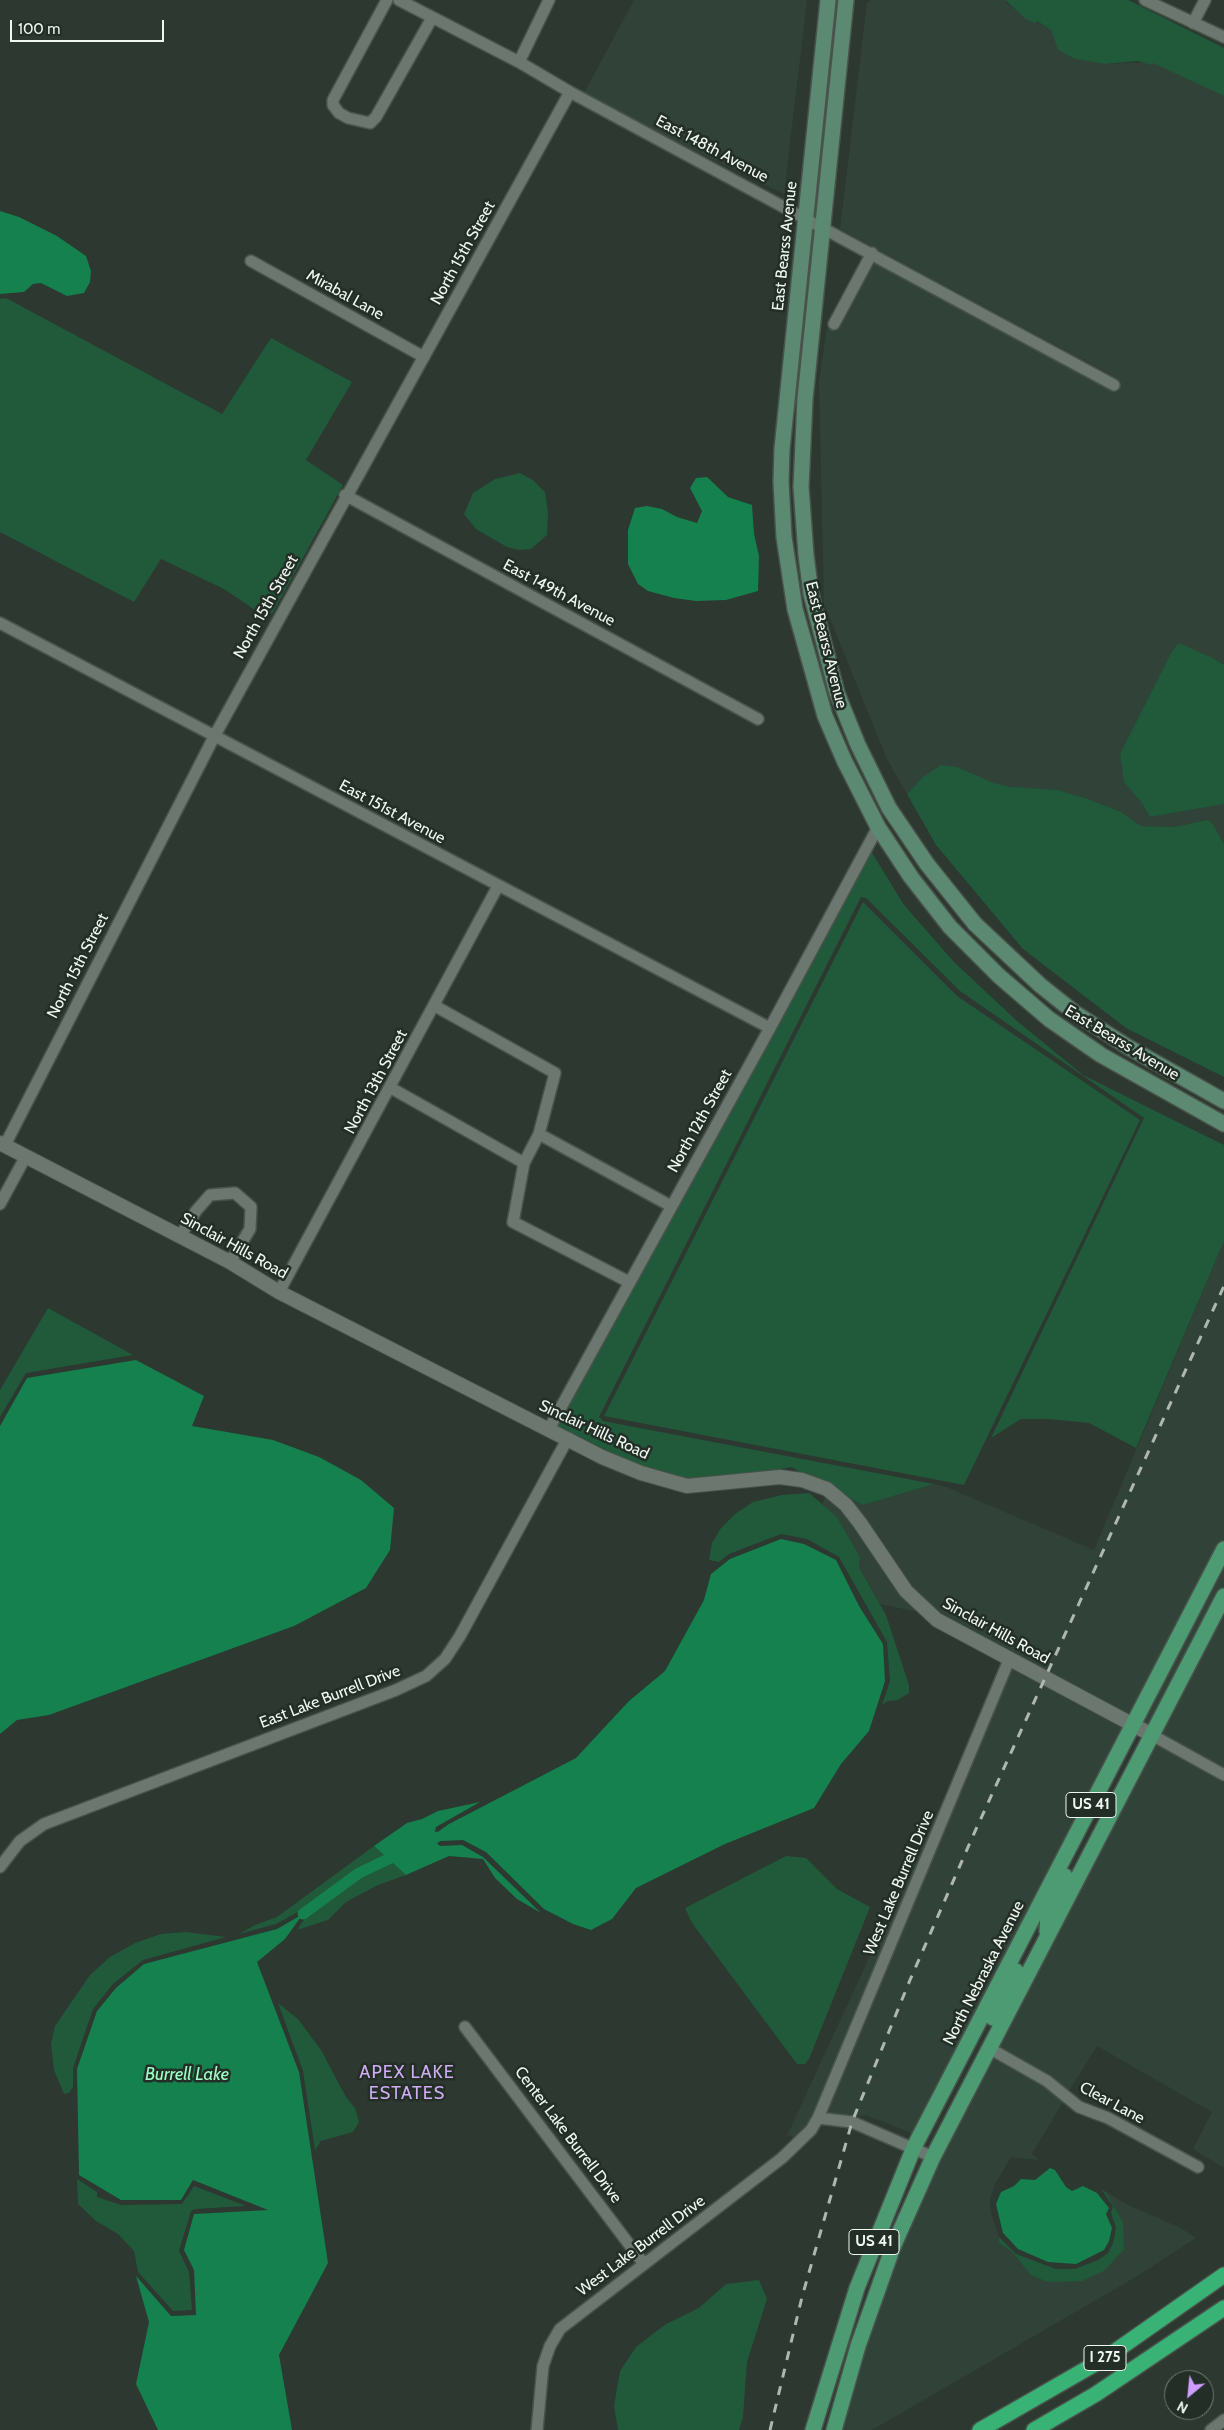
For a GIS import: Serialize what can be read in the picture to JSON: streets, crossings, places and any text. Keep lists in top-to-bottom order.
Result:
{
  "streets": {
    "highway": ["I 275"],
    "main road": ["East Bearss Avenue", "US 41", "North Nebraska Avenue"],
    "street": [
      "East 148th Avenue",
      "North 15th Street",
      "Mirabal Lane",
      "East 149th Avenue",
      "East 151st Avenue",
      "North 13th Street",
      "North 12th Street",
      "Sinclair Hills Road",
      "East Lake Burrell Drive",
      "West Lake Burrell Drive",
      "Clear Lane",
      "Center Lake Burrell Drive"
    ]
  },
  "crossings": [
    ["East 148th Avenue", "East Bearss Avenue"],
    ["East 148th Avenue", "North 15th Street"],
    ["East Bearss Avenue", "North 12th Street"],
    ["North 15th Street", "Mirabal Lane"],
    ["North 15th Street", "East 149th Avenue"],
    ["North 15th Street", "East 151st Avenue"],
    ["North 15th Street", "Sinclair Hills Road"],
    ["East 151st Avenue", "North 13th Street"],
    ["East 151st Avenue", "North 12th Street"],
    ["North 13th Street", "Sinclair Hills Road"],
    ["North 12th Street", "Sinclair Hills Road"],
    ["Sinclair Hills Road", "East Lake Burrell Drive"],
    ["Sinclair Hills Road", "US 41"],
    ["Sinclair Hills Road", "West Lake Burrell Drive"],
    ["Sinclair Hills Road", "North Nebraska Avenue"],
    ["US 41", "Clear Lane"],
    ["West Lake Burrell Drive", "Center Lake Burrell Drive"]
  ],
  "districts": ["APEX LAKE ESTATES"],
  "water": ["Burrell Lake"],
  "scale_bar": "100 m",
  "north": "bottom left"
}
